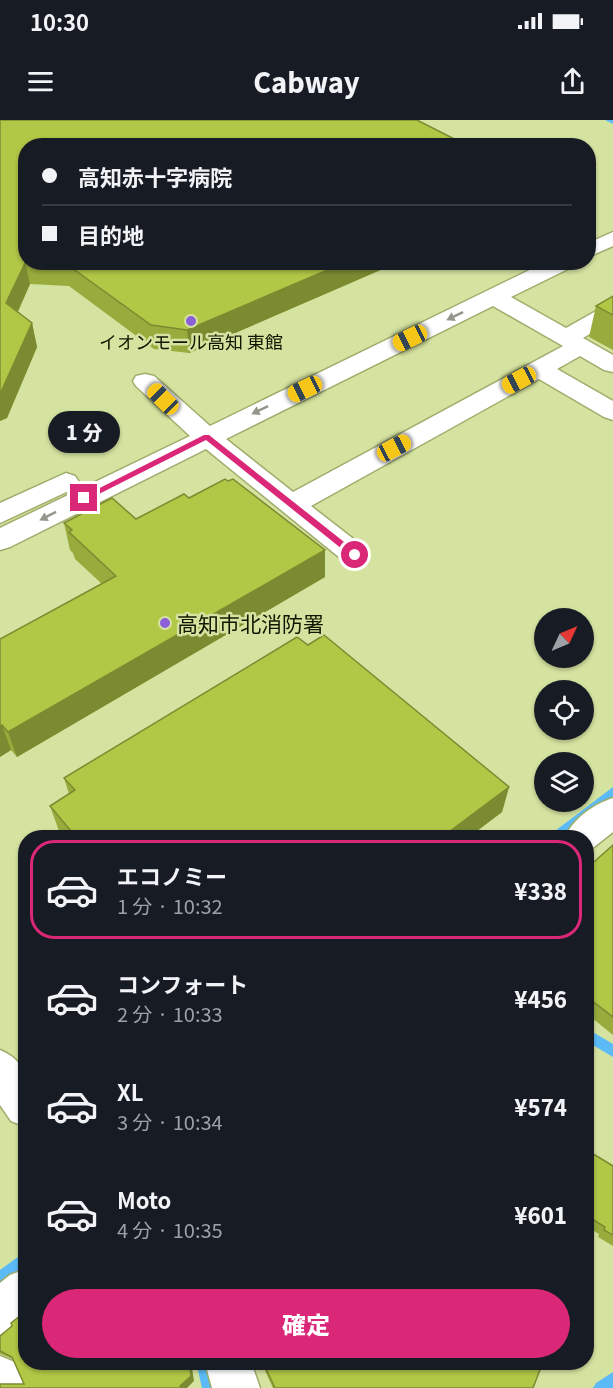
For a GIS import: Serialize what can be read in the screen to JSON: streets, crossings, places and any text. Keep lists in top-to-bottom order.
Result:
{
  "places": ["イオンモール高知 東館", "高知市北消防署"],
  "north": "top right",
  "page": {
    "status": "10:30",
    "header": "Cabway",
    "banner": ["高知赤十字病院", "目的地"],
    "bubble": "1 分",
    "list": [
      {
        "name": "エコノミー",
        "note": "1 分 · 10:32",
        "value": "¥338"
      },
      {
        "name": "コンフォート",
        "note": "2 分 · 10:33",
        "value": "¥456"
      },
      {
        "name": "XL",
        "note": "3 分 · 10:34",
        "value": "¥574"
      },
      {
        "name": "Moto",
        "note": "4 分 · 10:35",
        "value": "¥601"
      }
    ],
    "buttons": "確定"
  }
}
